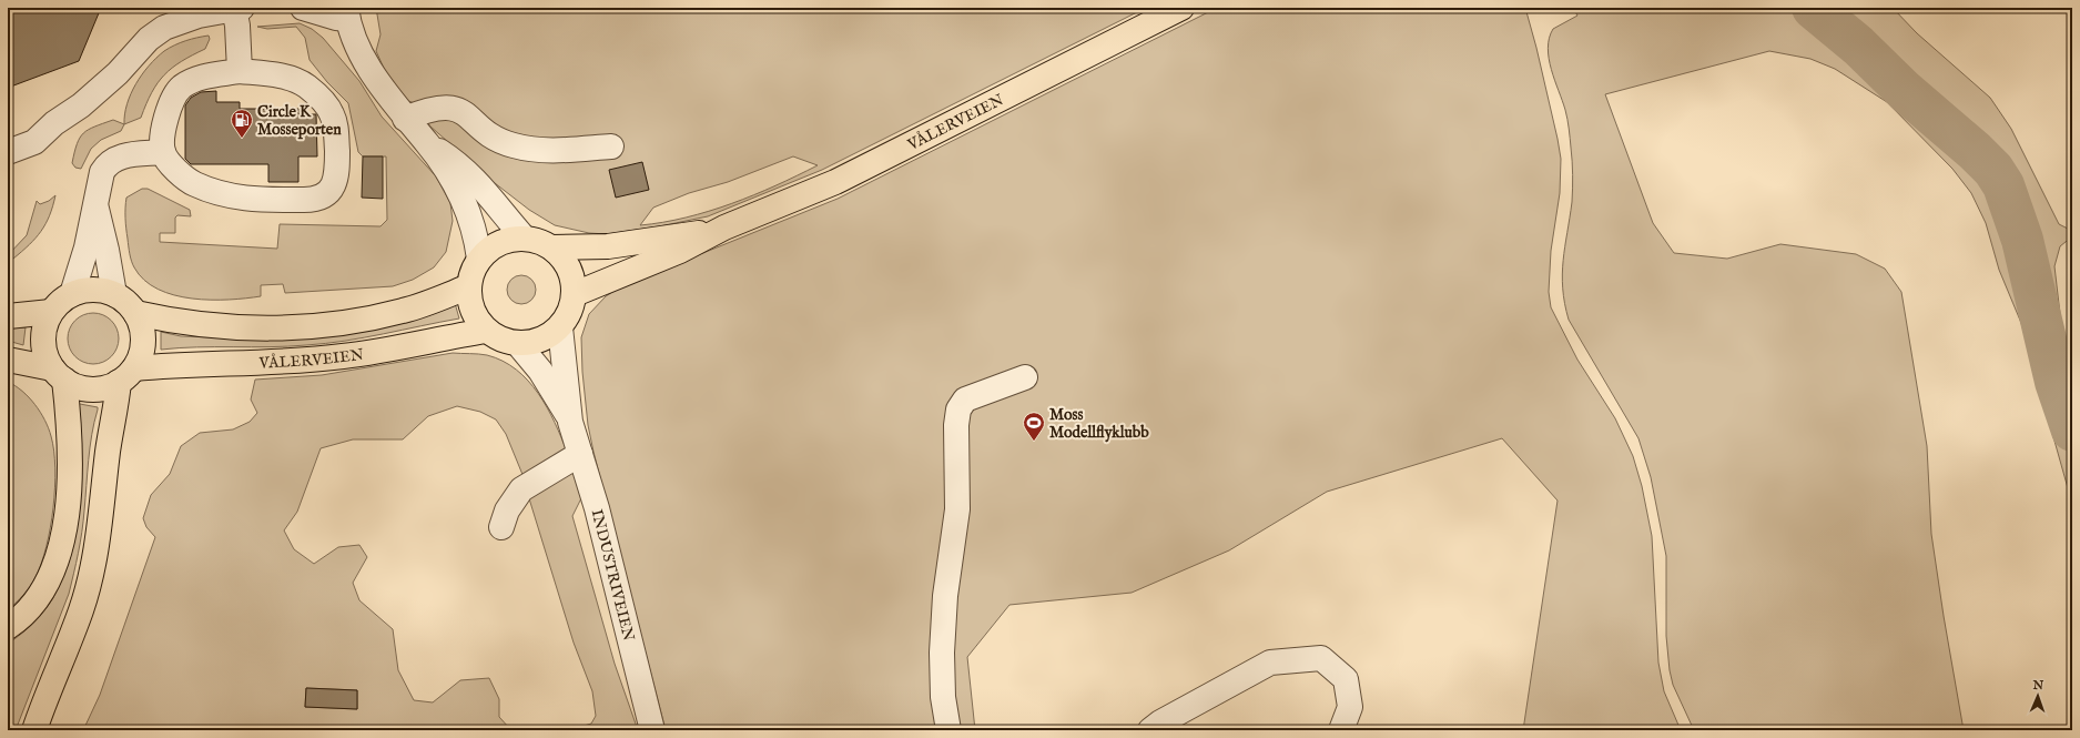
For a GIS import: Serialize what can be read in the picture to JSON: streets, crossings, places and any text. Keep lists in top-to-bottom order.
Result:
{
  "streets": {
    "main road": ["VÅLERVEIEN"],
    "street": ["INDUSTRIVEIEN"]
  },
  "crossings": [
    ["VÅLERVEIEN", "INDUSTRIVEIEN"]
  ],
  "places": {
    "fuel station": ["Circle K Mosseporten"],
    "sports": ["Moss Modellflyklubb"]
  },
  "north": "top"
}
